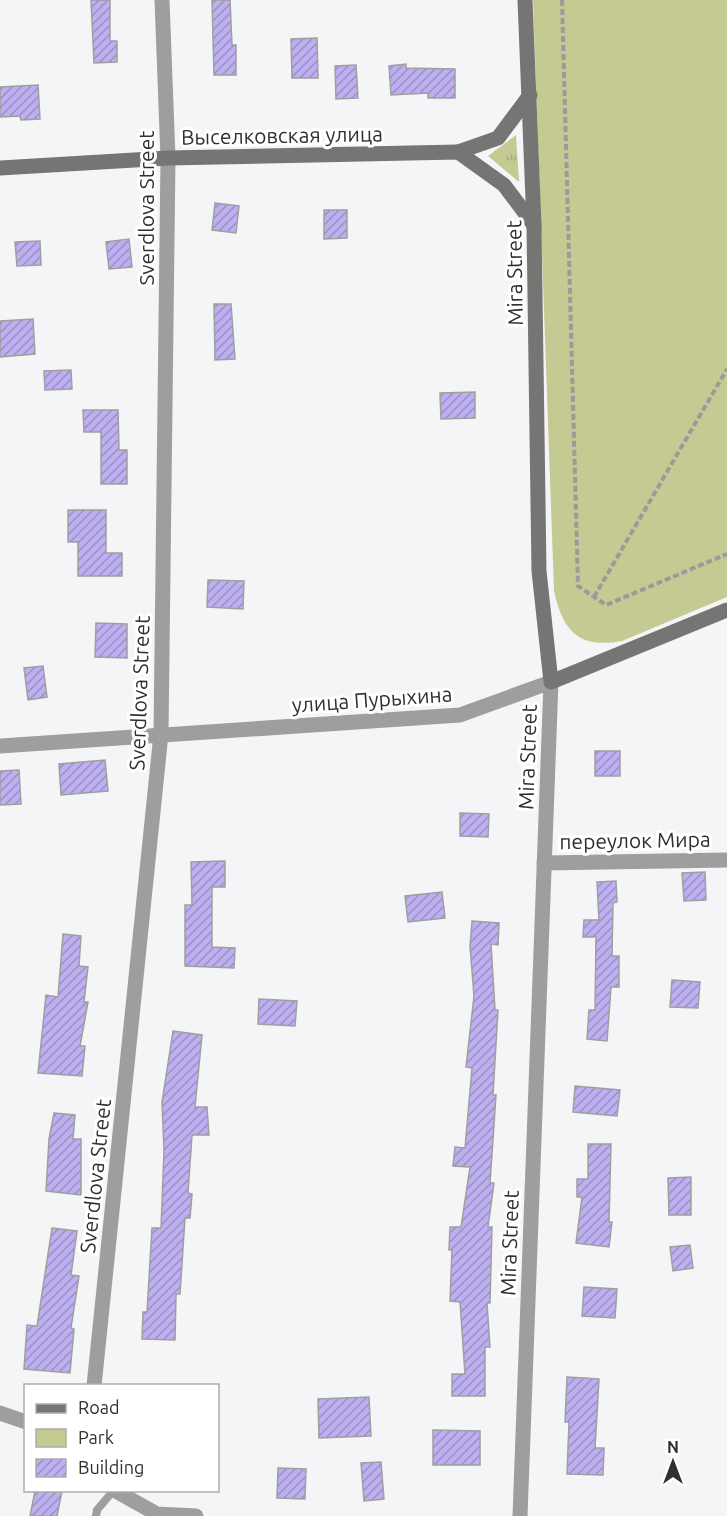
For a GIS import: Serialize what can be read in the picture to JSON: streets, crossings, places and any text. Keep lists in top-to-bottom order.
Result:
{
  "streets": {
    "street": [
      "Выселковская улица",
      "Sverdlova Street",
      "Mira Street",
      "улица Пурыхина",
      "переулок Мира"
    ]
  },
  "crossings": [
    ["Выселковская улица", "Sverdlova Street"],
    ["Выселковская улица", "Mira Street"],
    ["Sverdlova Street", "улица Пурыхина"],
    ["Mira Street", "улица Пурыхина"],
    ["Mira Street", "переулок Мира"]
  ],
  "legend": ["Road", "Park", "Building"],
  "north": "top"
}
